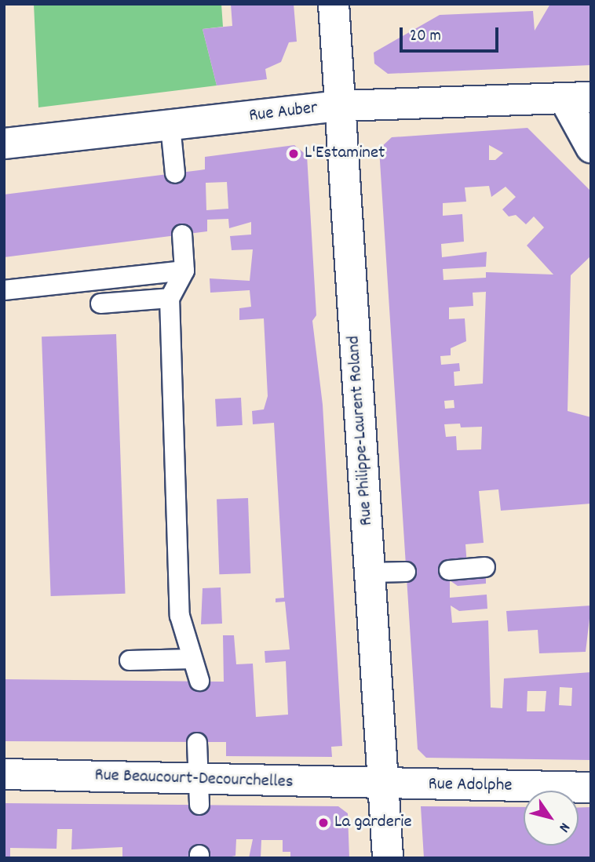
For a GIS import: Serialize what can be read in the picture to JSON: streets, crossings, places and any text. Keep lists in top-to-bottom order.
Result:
{
  "streets": {
    "street": [
      "Rue Auber",
      "Rue Philippe-Laurent Roland",
      "Rue Beaucourt-Decourchelles",
      "Rue Adolphe"
    ]
  },
  "crossings": [
    ["Rue Auber", "Rue Philippe-Laurent Roland"],
    ["Rue Philippe-Laurent Roland", "Rue Beaucourt-Decourchelles"],
    ["Rue Philippe-Laurent Roland", "Rue Adolphe"],
    ["Rue Beaucourt-Decourchelles", "Rue Adolphe"]
  ],
  "places": ["L'Estaminet", "La garderie"],
  "scale_bar": "20 m",
  "north": "bottom right"
}
